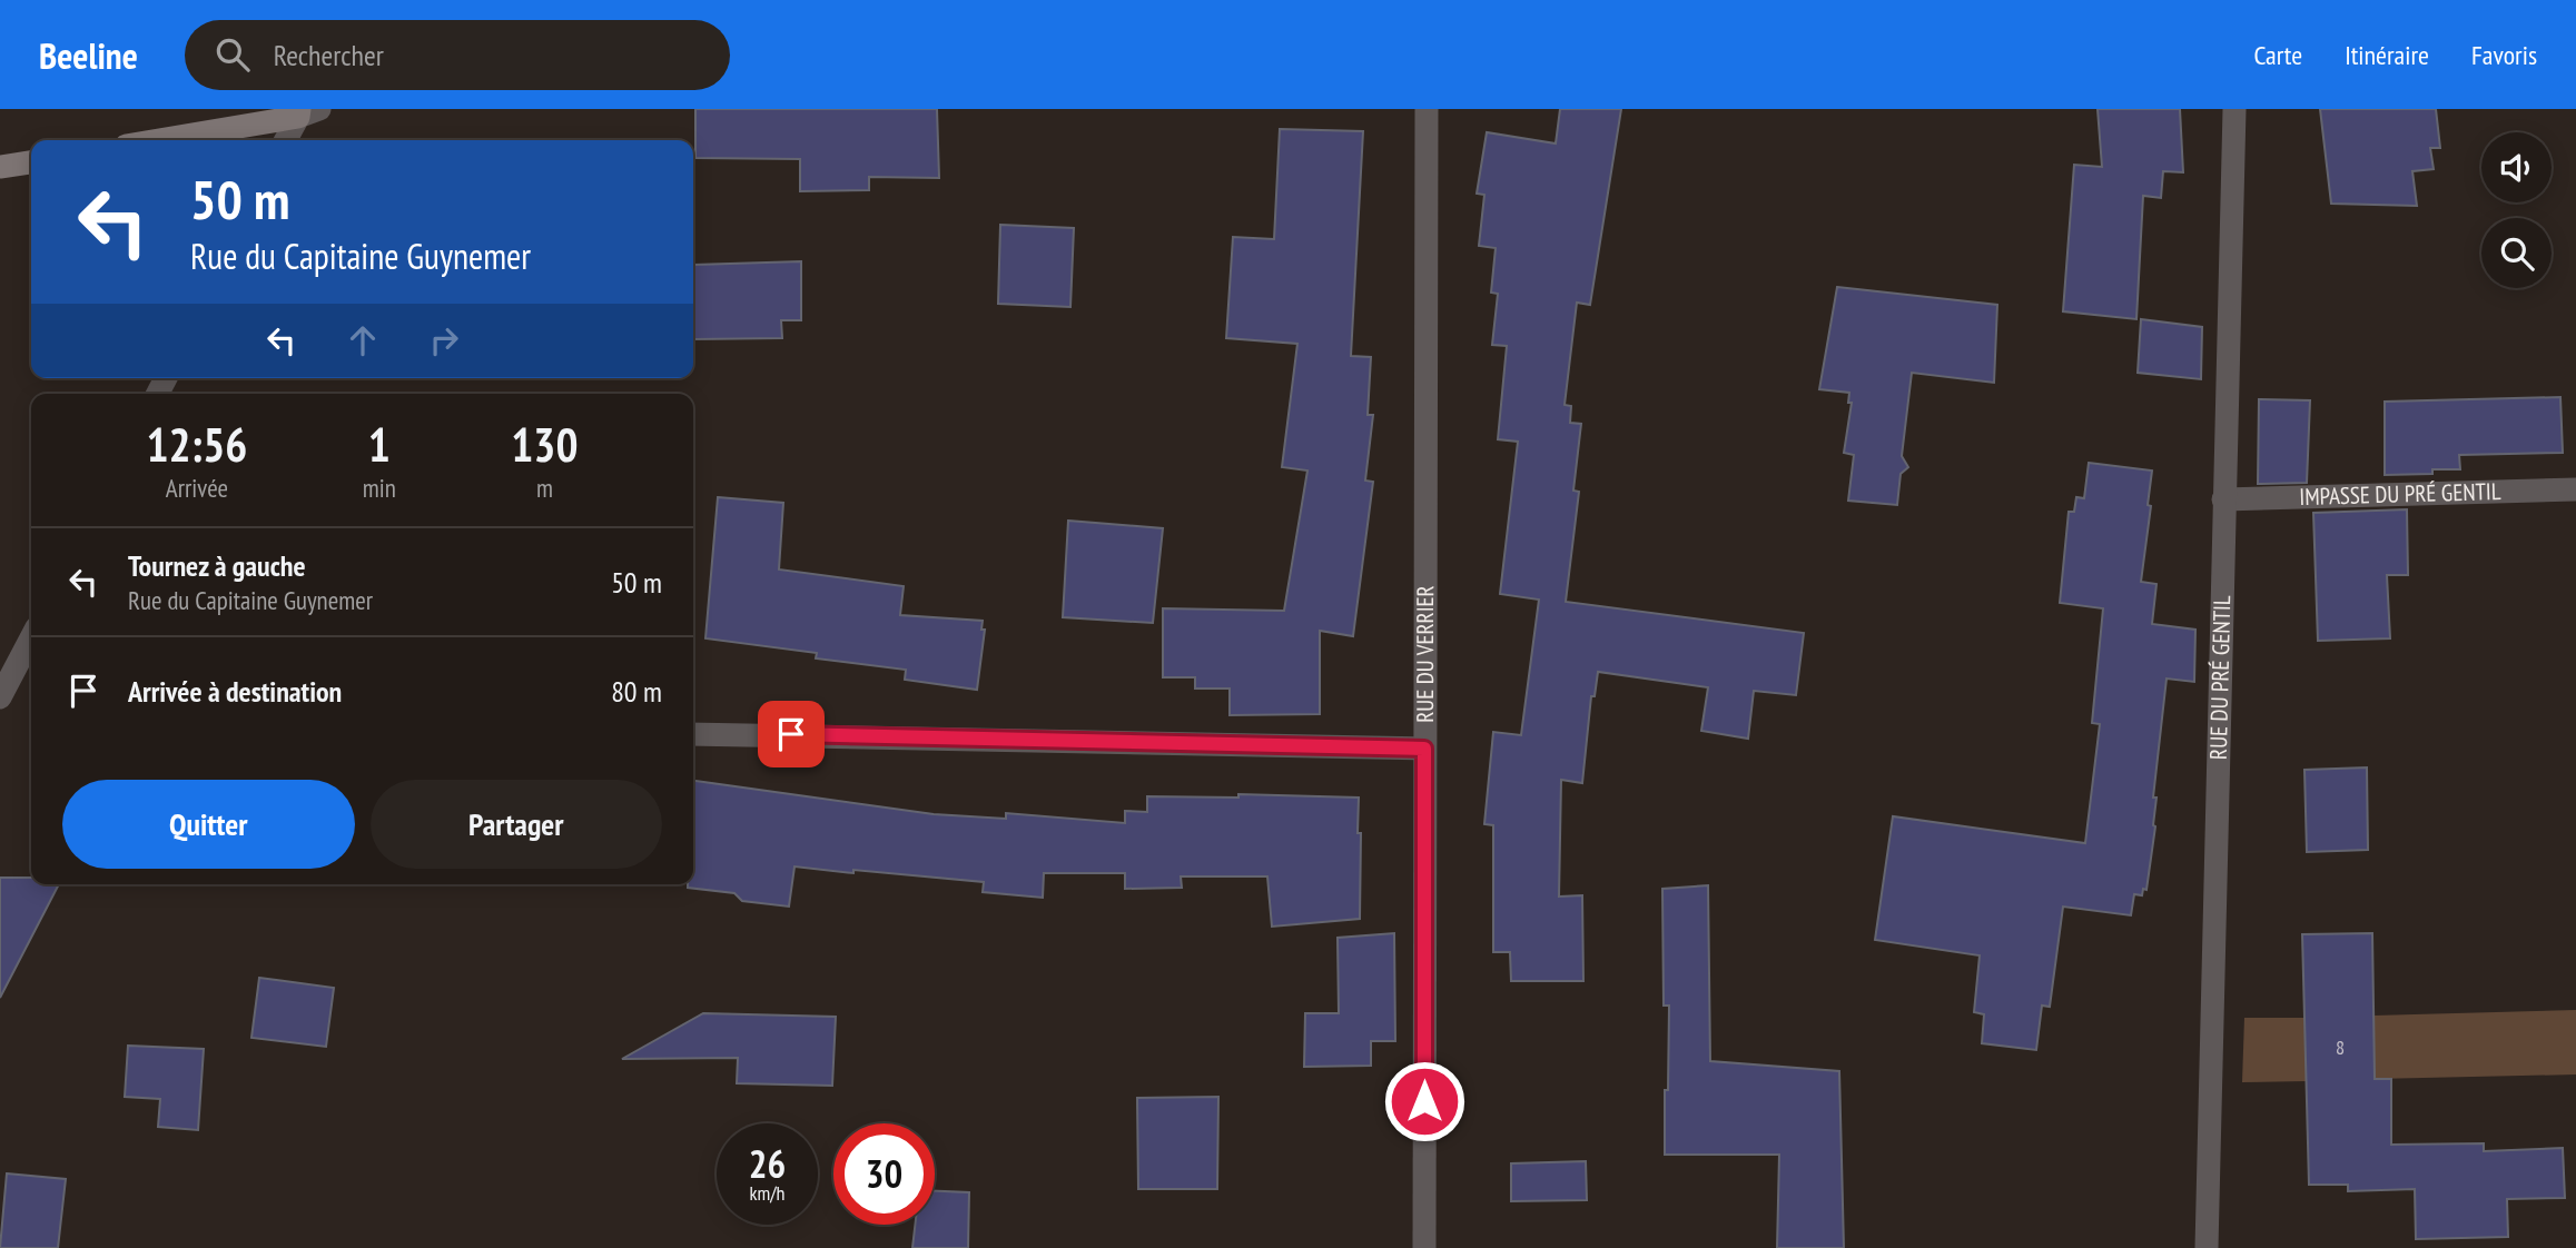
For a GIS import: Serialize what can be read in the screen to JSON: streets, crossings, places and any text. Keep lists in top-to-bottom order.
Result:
{
  "streets": {
    "street": ["IMPASSE DU PRÉ GENTIL", "RUE DU VERRIER", "RUE DU PRÉ GENTIL"]
  },
  "crossings": [
    ["IMPASSE DU PRÉ GENTIL", "RUE DU PRÉ GENTIL"]
  ],
  "house_numbers": ["8"],
  "page": {
    "header": "Beeline",
    "search": "Rechercher",
    "nav": ["Carte", "Itinéraire", "Favoris"],
    "turn": ["50 m", "Rue du Capitaine Guynemer"],
    "eta": [
      "12:56",
      "Arrivée",
      "1",
      "min",
      "130",
      "m"
    ],
    "list": [
      {
        "name": "Tournez à gauche",
        "note": "Rue du Capitaine Guynemer",
        "value": "50 m"
      },
      {
        "name": "Arrivée à destination",
        "value": "80 m"
      }
    ],
    "buttons": ["Quitter", "Partager"],
    "speed": "26 km/h",
    "limit": "30"
  }
}
